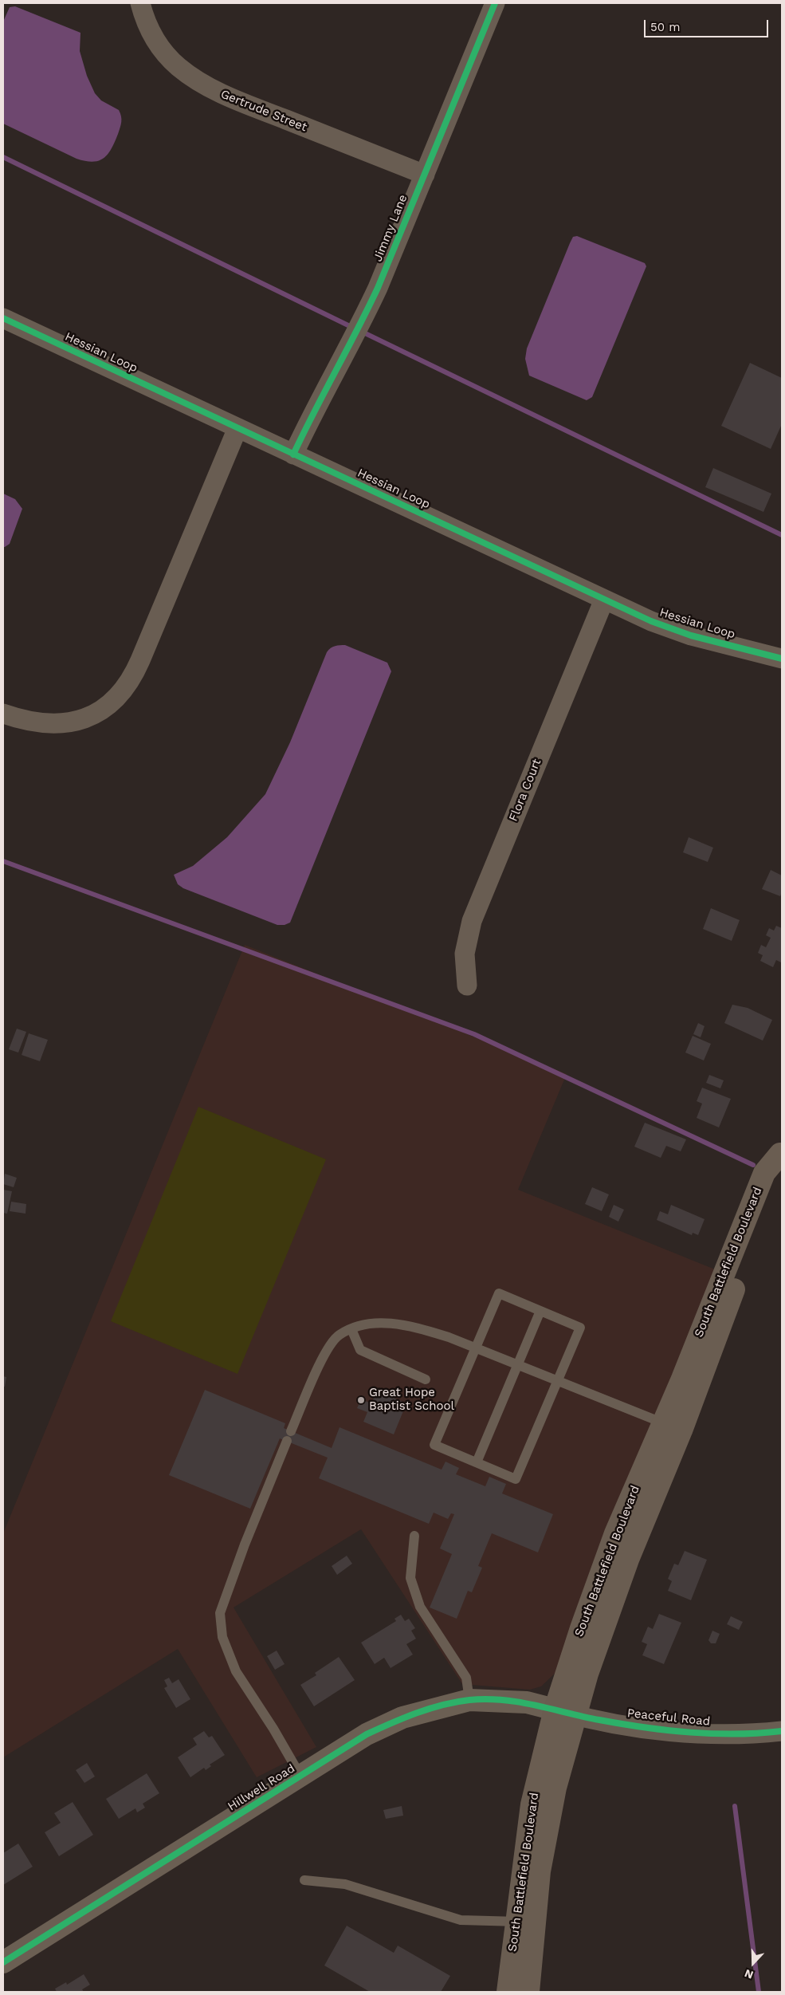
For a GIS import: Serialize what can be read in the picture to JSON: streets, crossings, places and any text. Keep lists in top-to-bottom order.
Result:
{
  "streets": {
    "main road": ["South Battlefield Boulevard"],
    "street": [
      "Gertrude Street",
      "Jimmy Lane",
      "Hessian Loop",
      "Flora Court",
      "Peaceful Road",
      "Hillwell Road"
    ]
  },
  "crossings": [
    ["Gertrude Street", "Jimmy Lane"],
    ["Jimmy Lane", "Hessian Loop"],
    ["Hessian Loop", "Flora Court"],
    ["South Battlefield Boulevard", "Peaceful Road"],
    ["South Battlefield Boulevard", "Hillwell Road"],
    ["Peaceful Road", "Hillwell Road"]
  ],
  "places": ["Great Hope Baptist School"],
  "scale_bar": "50 m",
  "north": "bottom"
}
